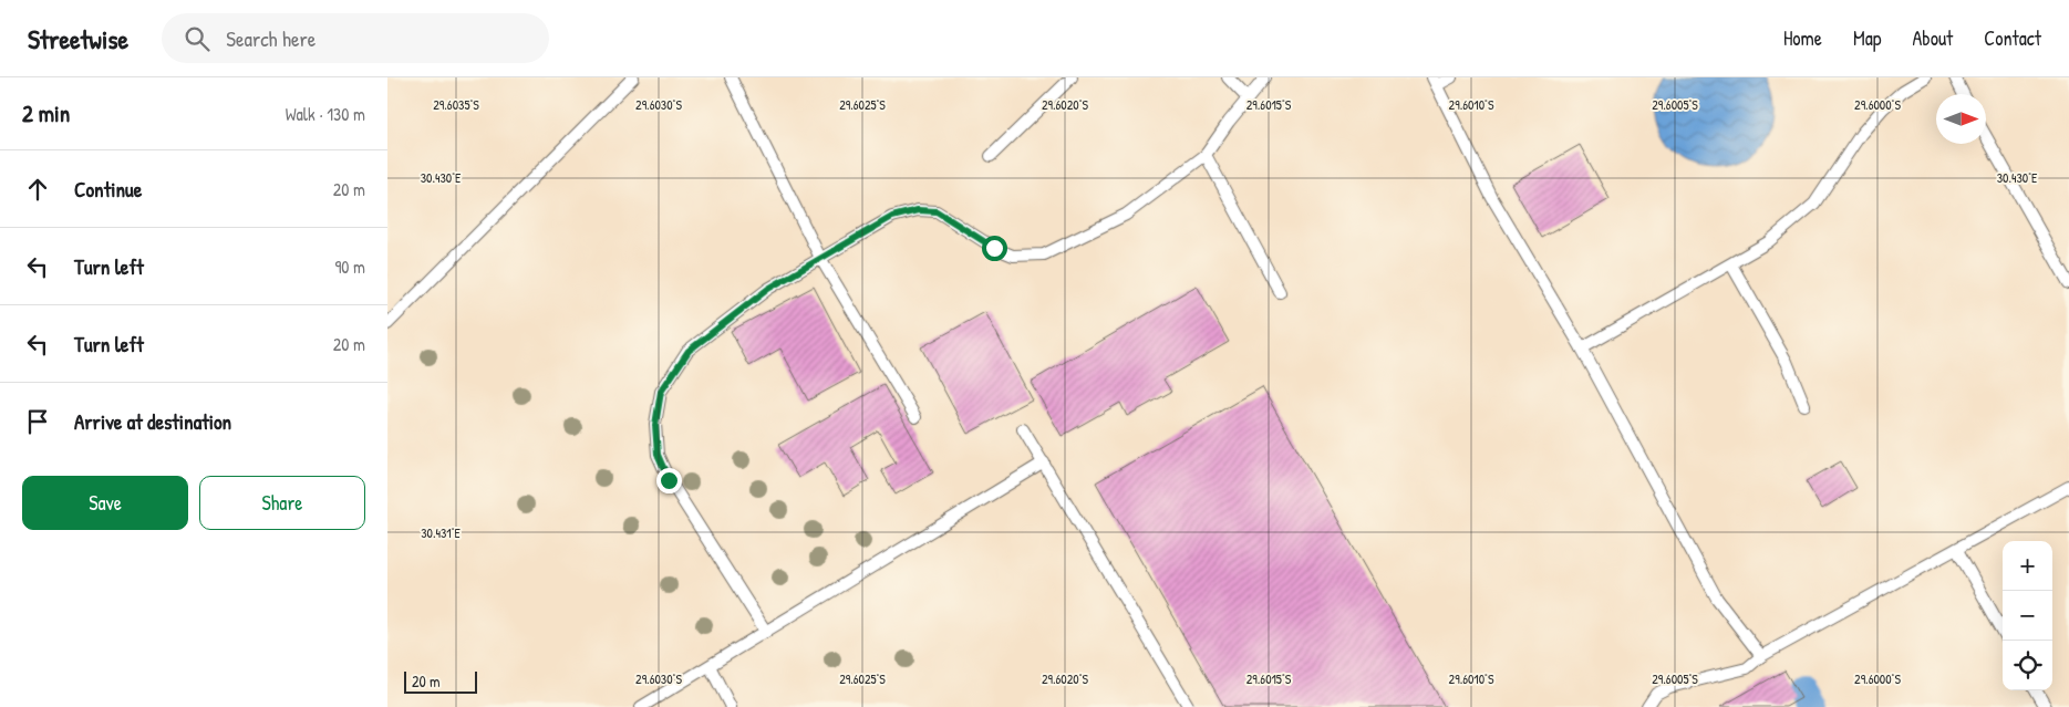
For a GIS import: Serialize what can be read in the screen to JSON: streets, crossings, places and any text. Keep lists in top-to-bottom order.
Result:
{
  "scale_bar": "20 m",
  "north": "right",
  "page": {
    "header": "Streetwise",
    "search": "Search here",
    "nav": [
      "Home",
      "Map",
      "About",
      "Contact"
    ],
    "heading": ["2 min", "Walk · 130 m"],
    "list": [
      ["Continue", "20 m"],
      ["Turn left", "90 m"],
      ["Turn left", "20 m"],
      "Arrive at destination"
    ],
    "buttons": ["Save", "Share"],
    "map_buttons": ["+", "−"],
    "scale": "20 m"
  },
  "coordinates": [
    "29.6035°S",
    "29.6030°S",
    "29.6025°S",
    "29.6020°S",
    "29.6015°S",
    "29.6010°S",
    "29.6005°S",
    "29.6000°S",
    "30.430°E",
    "30.431°E"
  ]
}
